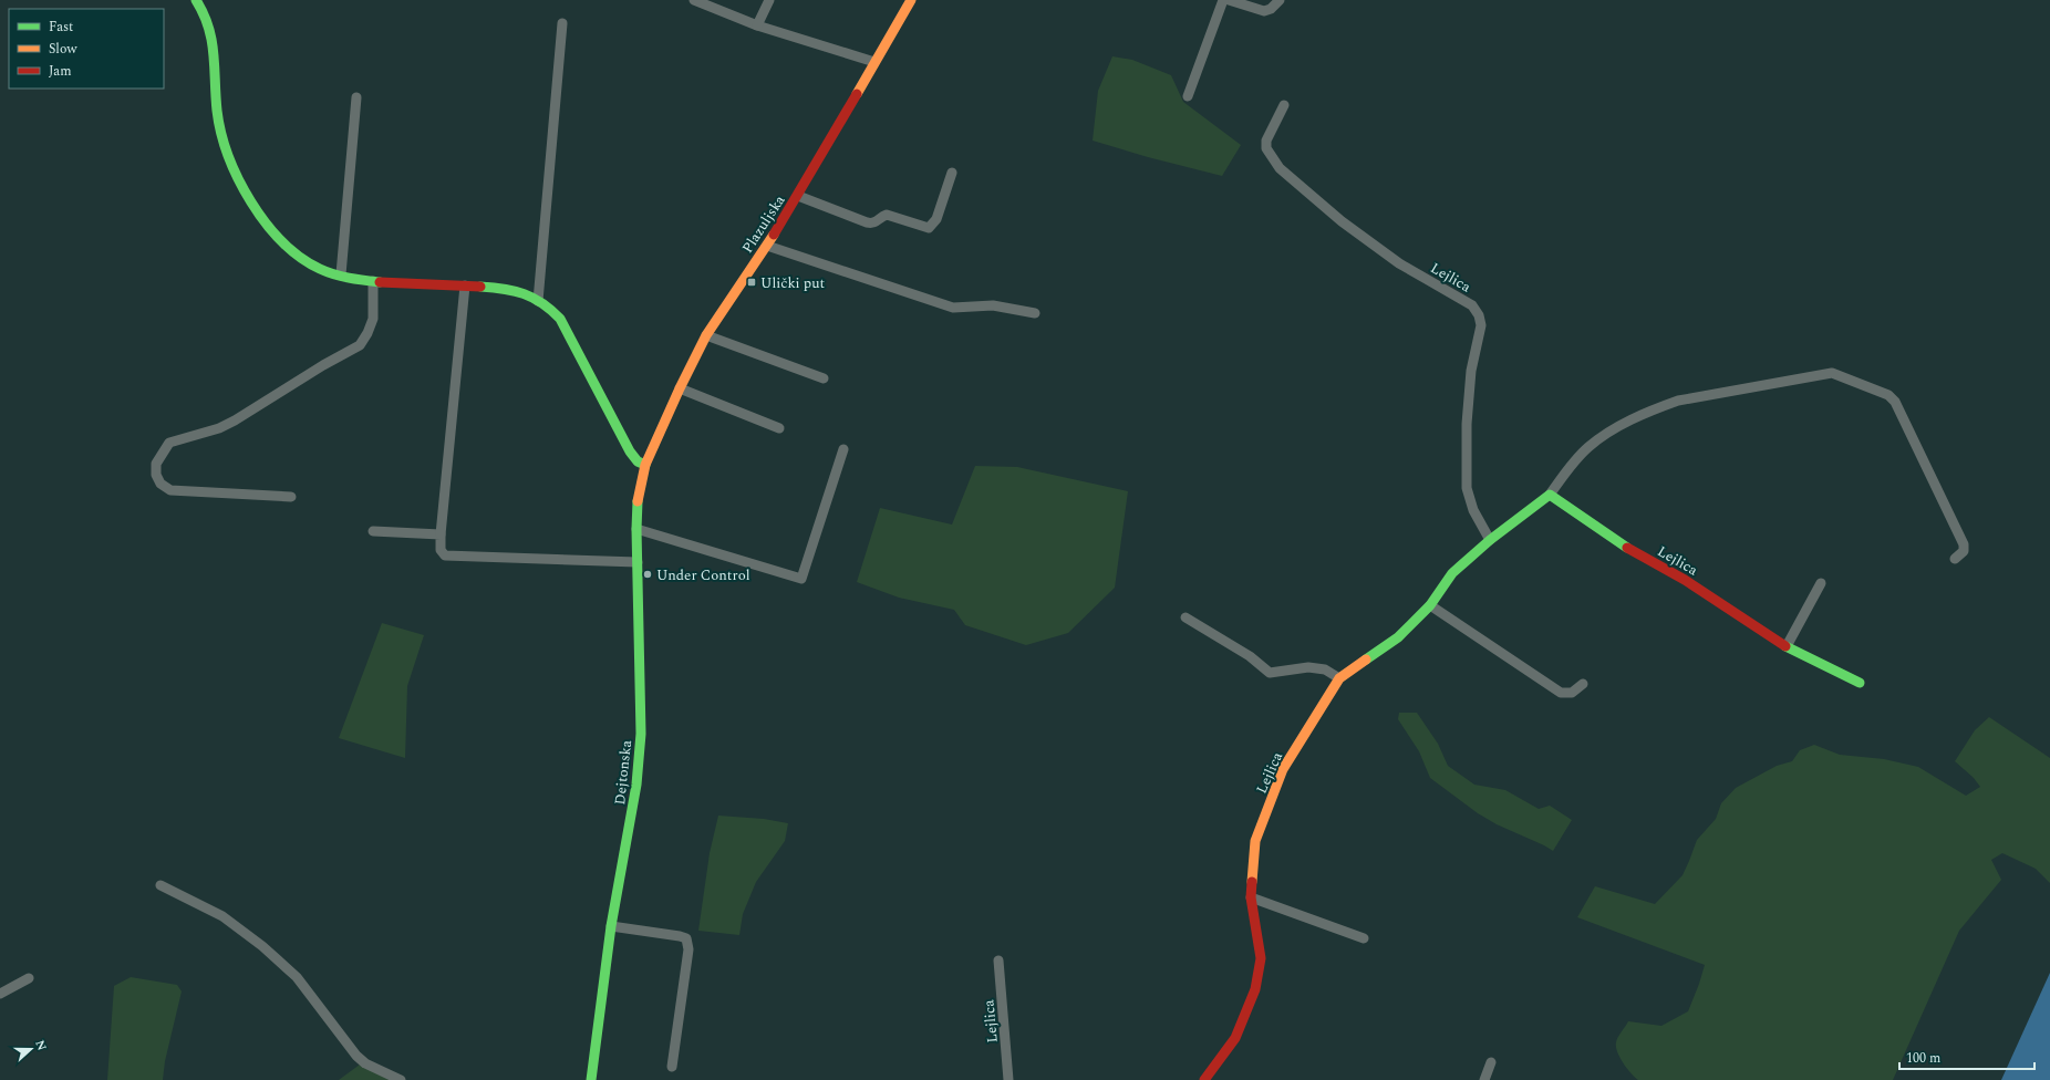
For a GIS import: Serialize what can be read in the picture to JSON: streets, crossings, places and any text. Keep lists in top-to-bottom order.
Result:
{
  "streets": {
    "street": ["Plazuljska", "Lejlica", "Dejtonska"]
  },
  "crossings": [
    ["Plazuljska", "Dejtonska"]
  ],
  "places": {
    "transit": ["Ulički put"],
    "other": ["Under Control"]
  },
  "legend": ["Fast", "Slow", "Jam"],
  "scale_bar": "100 m",
  "north": "right"
}
